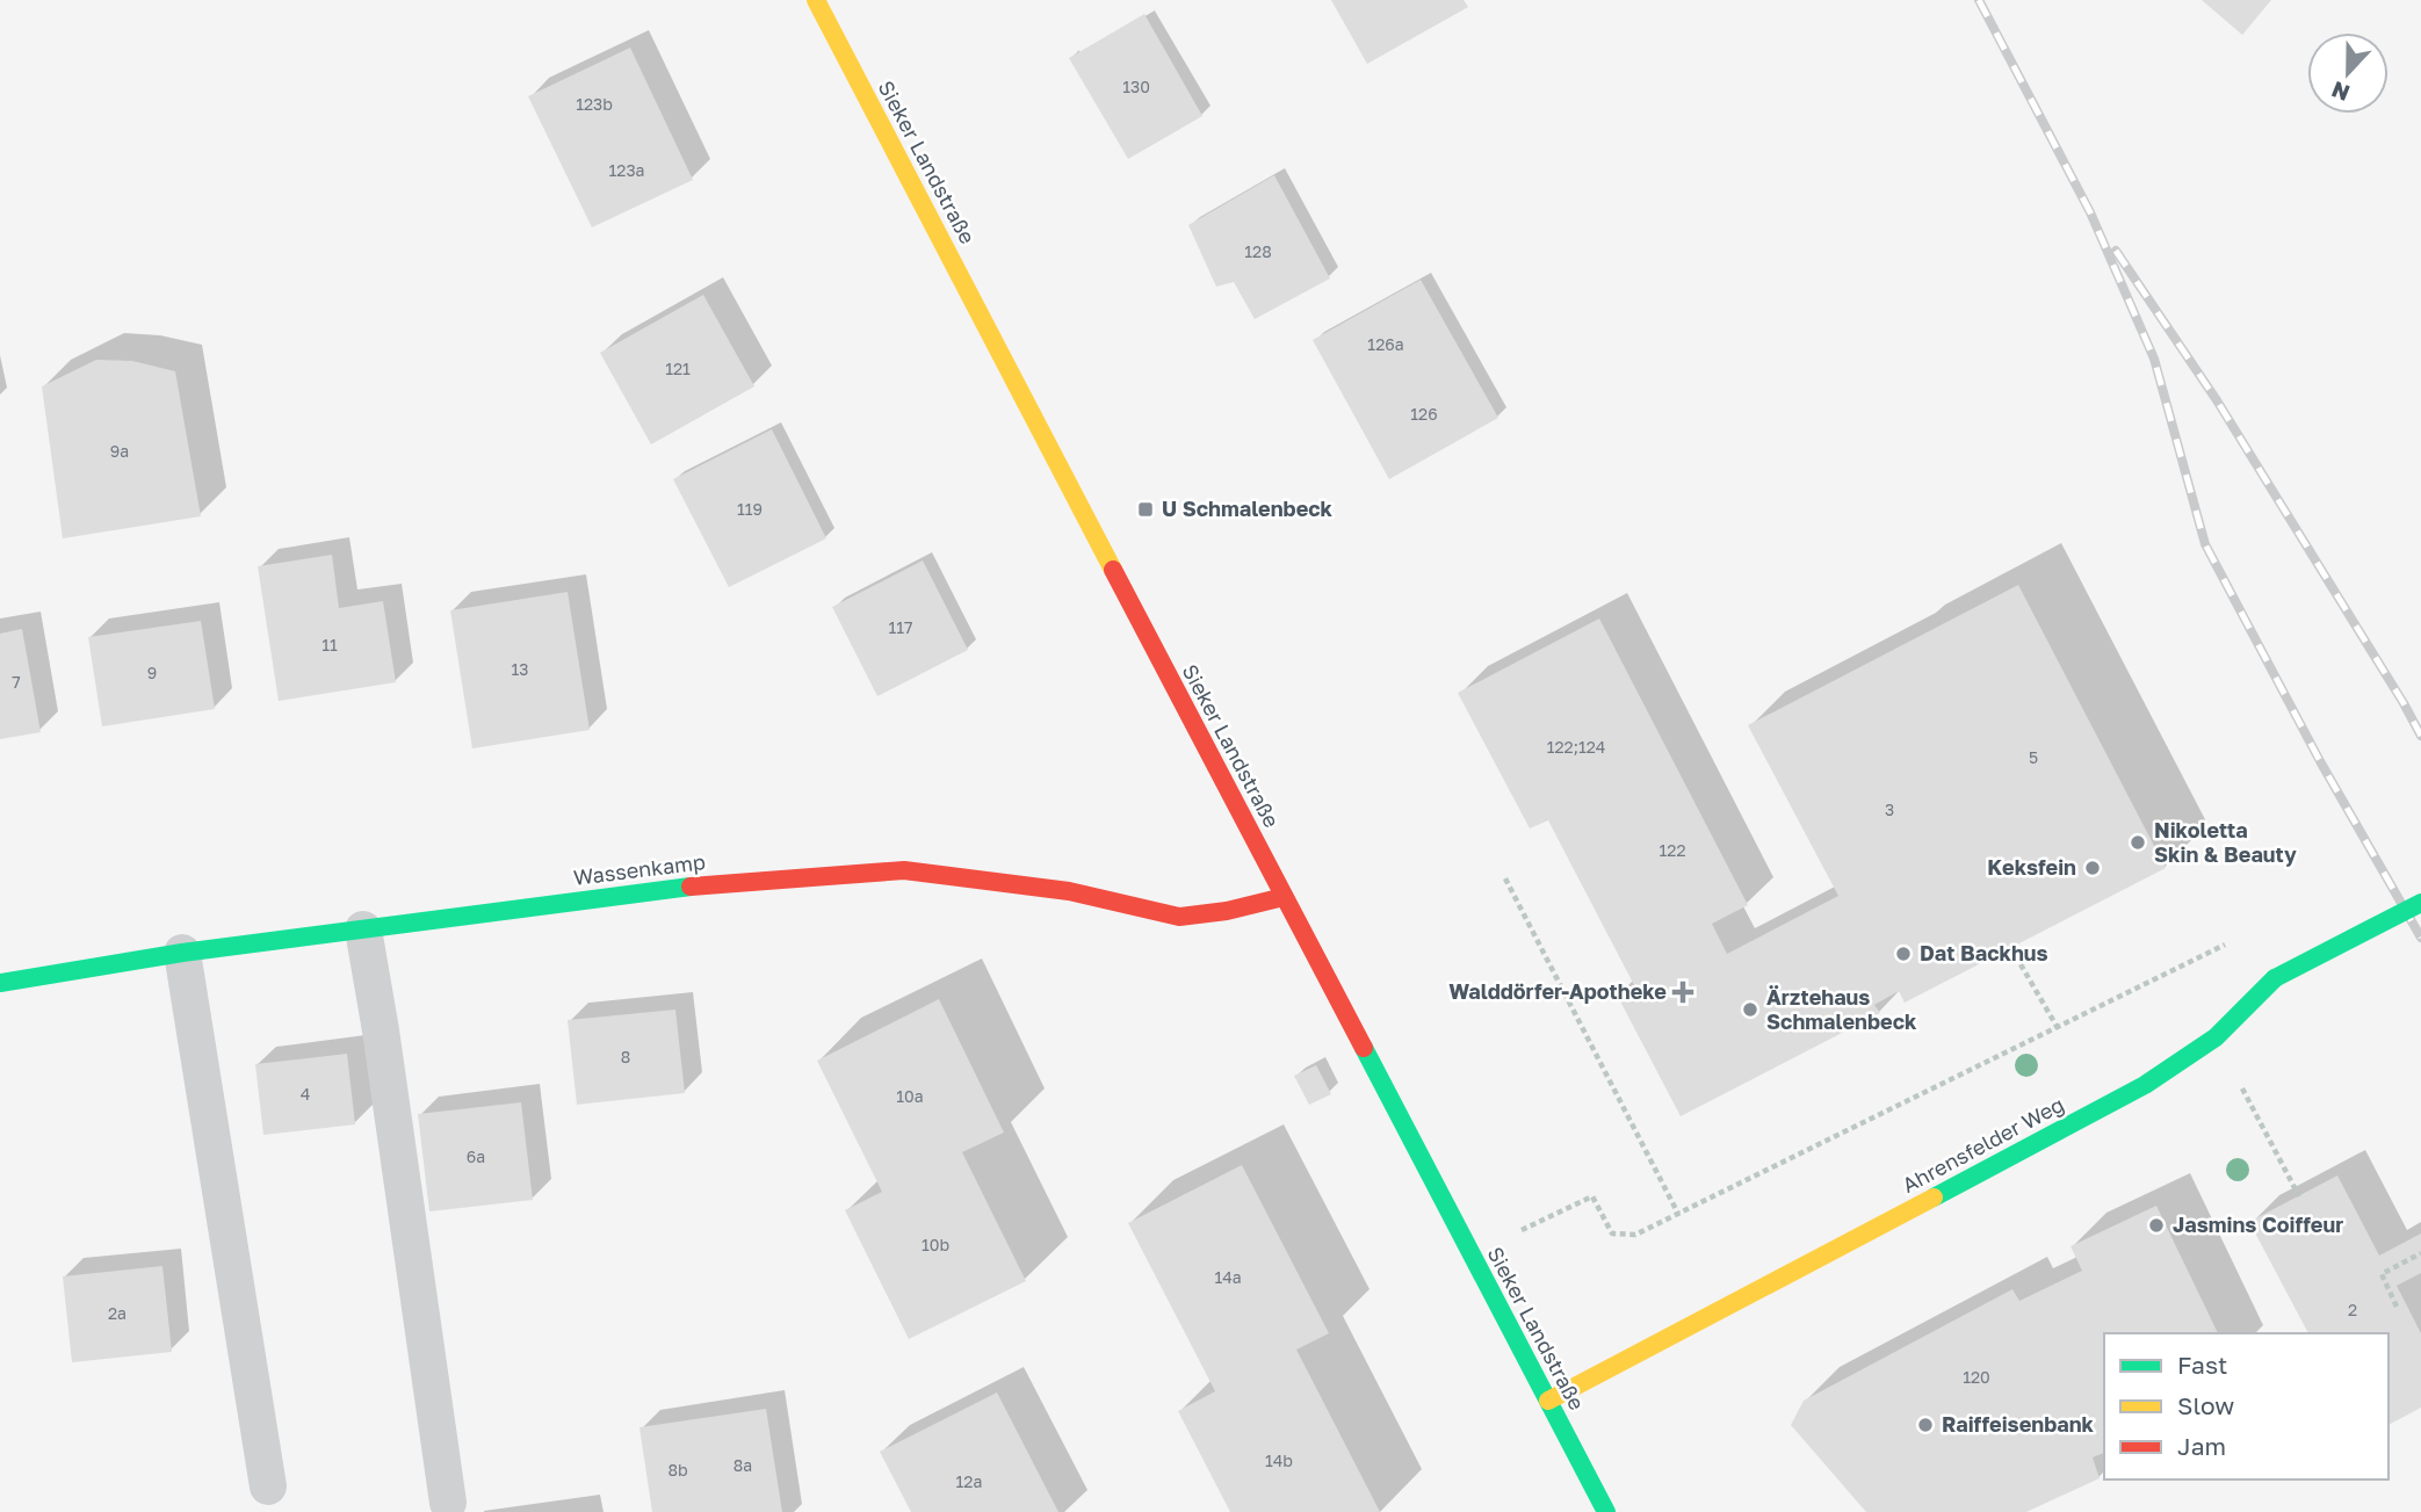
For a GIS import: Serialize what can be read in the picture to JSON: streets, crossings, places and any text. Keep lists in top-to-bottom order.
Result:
{
  "streets": {
    "street": ["Sieker Landstraße", "Wassenkamp", "Ahrensfelder Weg"]
  },
  "crossings": [
    ["Sieker Landstraße", "Wassenkamp"],
    ["Sieker Landstraße", "Ahrensfelder Weg"]
  ],
  "places": {
    "transit": ["U Schmalenbeck"],
    "other": [
      "Nikoletta Skin & Beauty",
      "Keksfein",
      "Dat Backhus",
      "Ärztehaus Schmalenbeck",
      "Jasmins Coiffeur",
      "Raiffeisenbank"
    ],
    "health": ["Walddörfer-Apotheke"]
  },
  "house_numbers": [
    "130",
    "123b",
    "123a",
    "128",
    "126a",
    "121",
    "126",
    "9a",
    "119",
    "117",
    "11",
    "13",
    "9",
    "7",
    "122;124",
    "5",
    "3",
    "122",
    "8",
    "4",
    "10a",
    "6a",
    "10b",
    "14a",
    "2",
    "2a",
    "120",
    "14b",
    "8a",
    "8b",
    "12a"
  ],
  "legend": ["Fast", "Slow", "Jam"],
  "north": "bottom"
}
